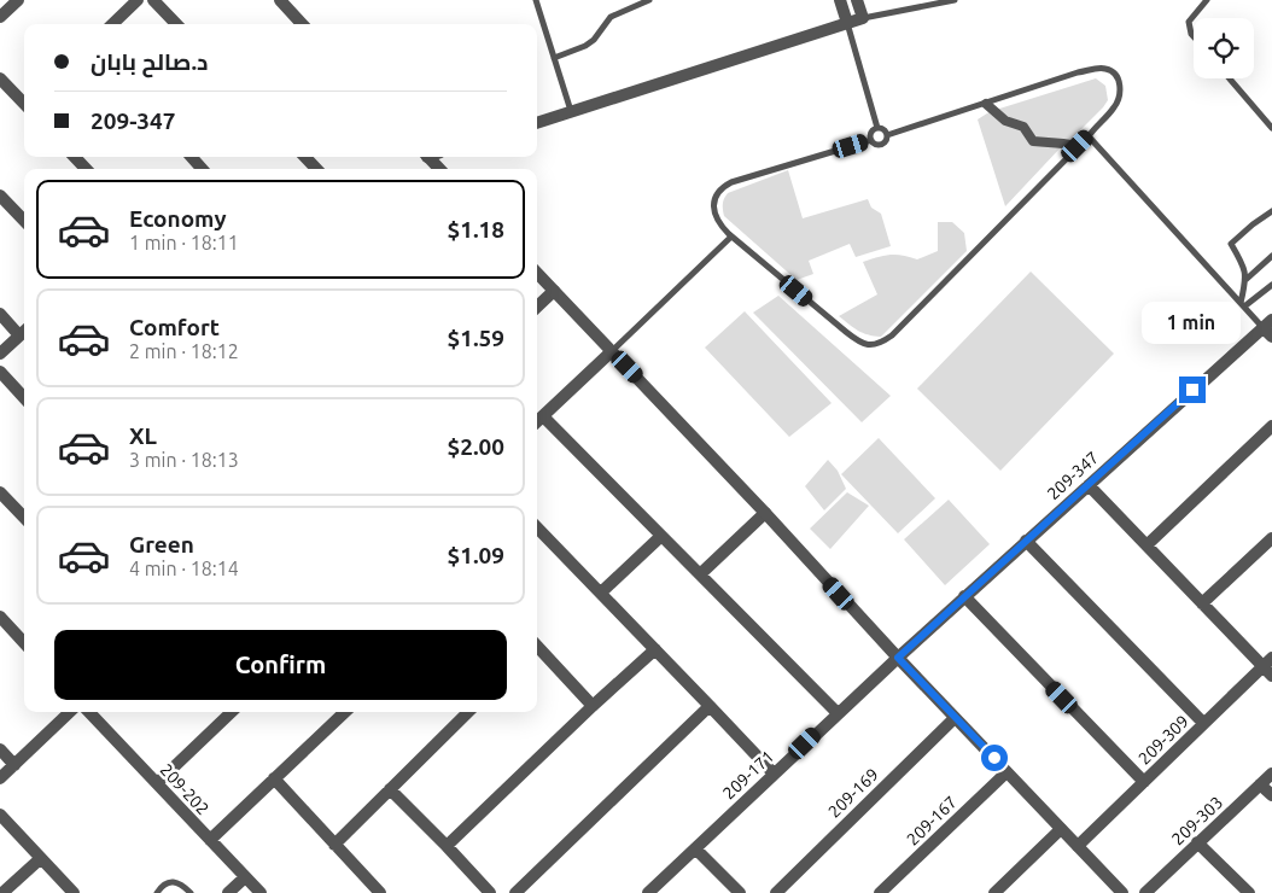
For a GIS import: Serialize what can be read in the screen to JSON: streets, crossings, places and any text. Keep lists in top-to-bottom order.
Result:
{
  "streets": {
    "street": [
      "209-347",
      "209-309",
      "209-171",
      "209-202",
      "209-169",
      "209-167",
      "209-303"
    ]
  },
  "crossings": [
    ["209-347", "209-171"]
  ],
  "page": {
    "banner": ["د.صالح بابان", "209-347"],
    "list": [
      {
        "name": "Economy",
        "note": "1 min · 18:11",
        "value": "$1.18"
      },
      {
        "name": "Comfort",
        "note": "2 min · 18:12",
        "value": "$1.59"
      },
      {
        "name": "XL",
        "note": "3 min · 18:13",
        "value": "$2.00"
      },
      {
        "name": "Green",
        "note": "4 min · 18:14",
        "value": "$1.09"
      }
    ],
    "bubble": "1 min",
    "buttons": "Confirm"
  }
}
